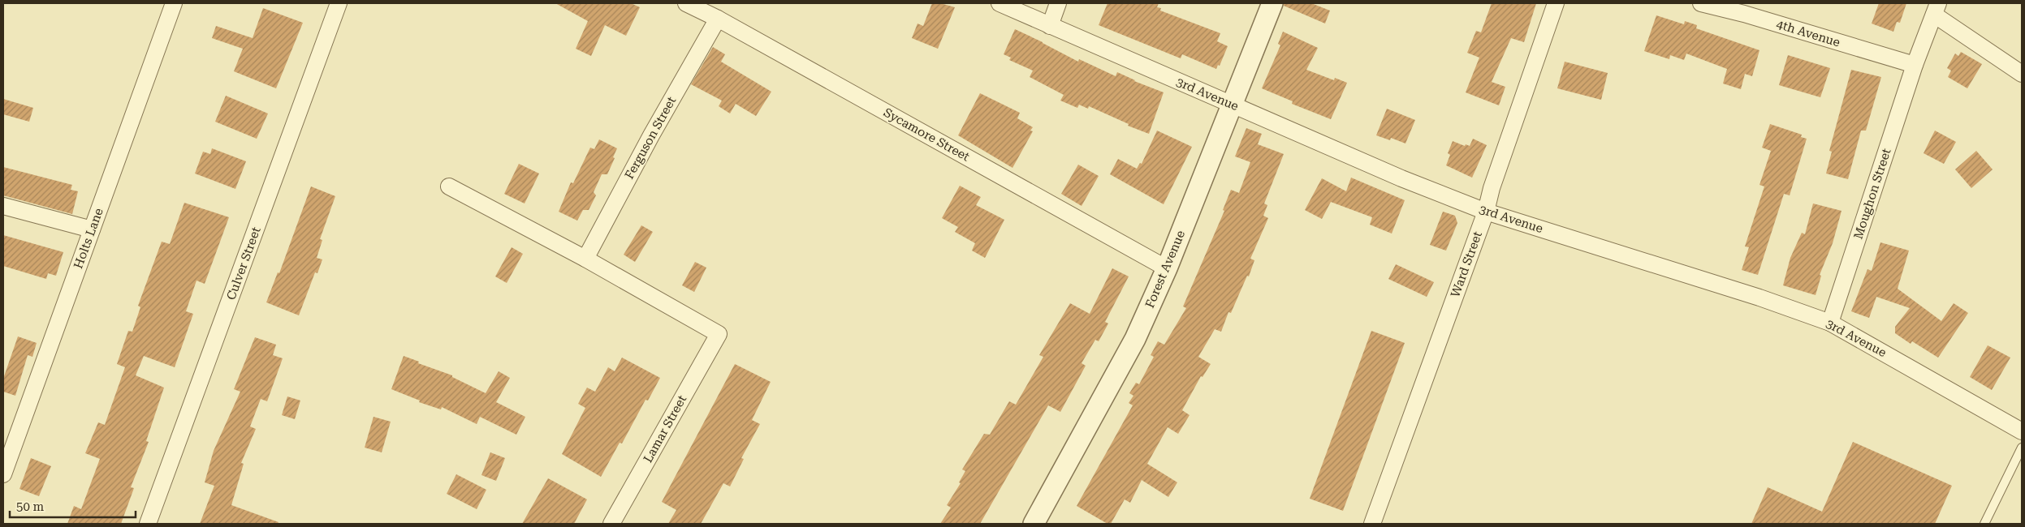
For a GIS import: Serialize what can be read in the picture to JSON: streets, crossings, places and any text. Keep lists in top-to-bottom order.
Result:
{
  "streets": {
    "street": [
      "4th Avenue",
      "3rd Avenue",
      "Sycamore Street",
      "Ferguson Street",
      "Moughon Street",
      "Holts Lane",
      "Culver Street",
      "Ward Street",
      "Forest Avenue",
      "Lamar Street"
    ]
  },
  "crossings": [
    ["4th Avenue", "Moughon Street"],
    ["3rd Avenue", "Moughon Street"],
    ["3rd Avenue", "Ward Street"],
    ["3rd Avenue", "Forest Avenue"],
    ["Sycamore Street", "Ferguson Street"],
    ["Sycamore Street", "Forest Avenue"],
    ["Ferguson Street", "Lamar Street"]
  ],
  "scale_bar": "50 m"
}
